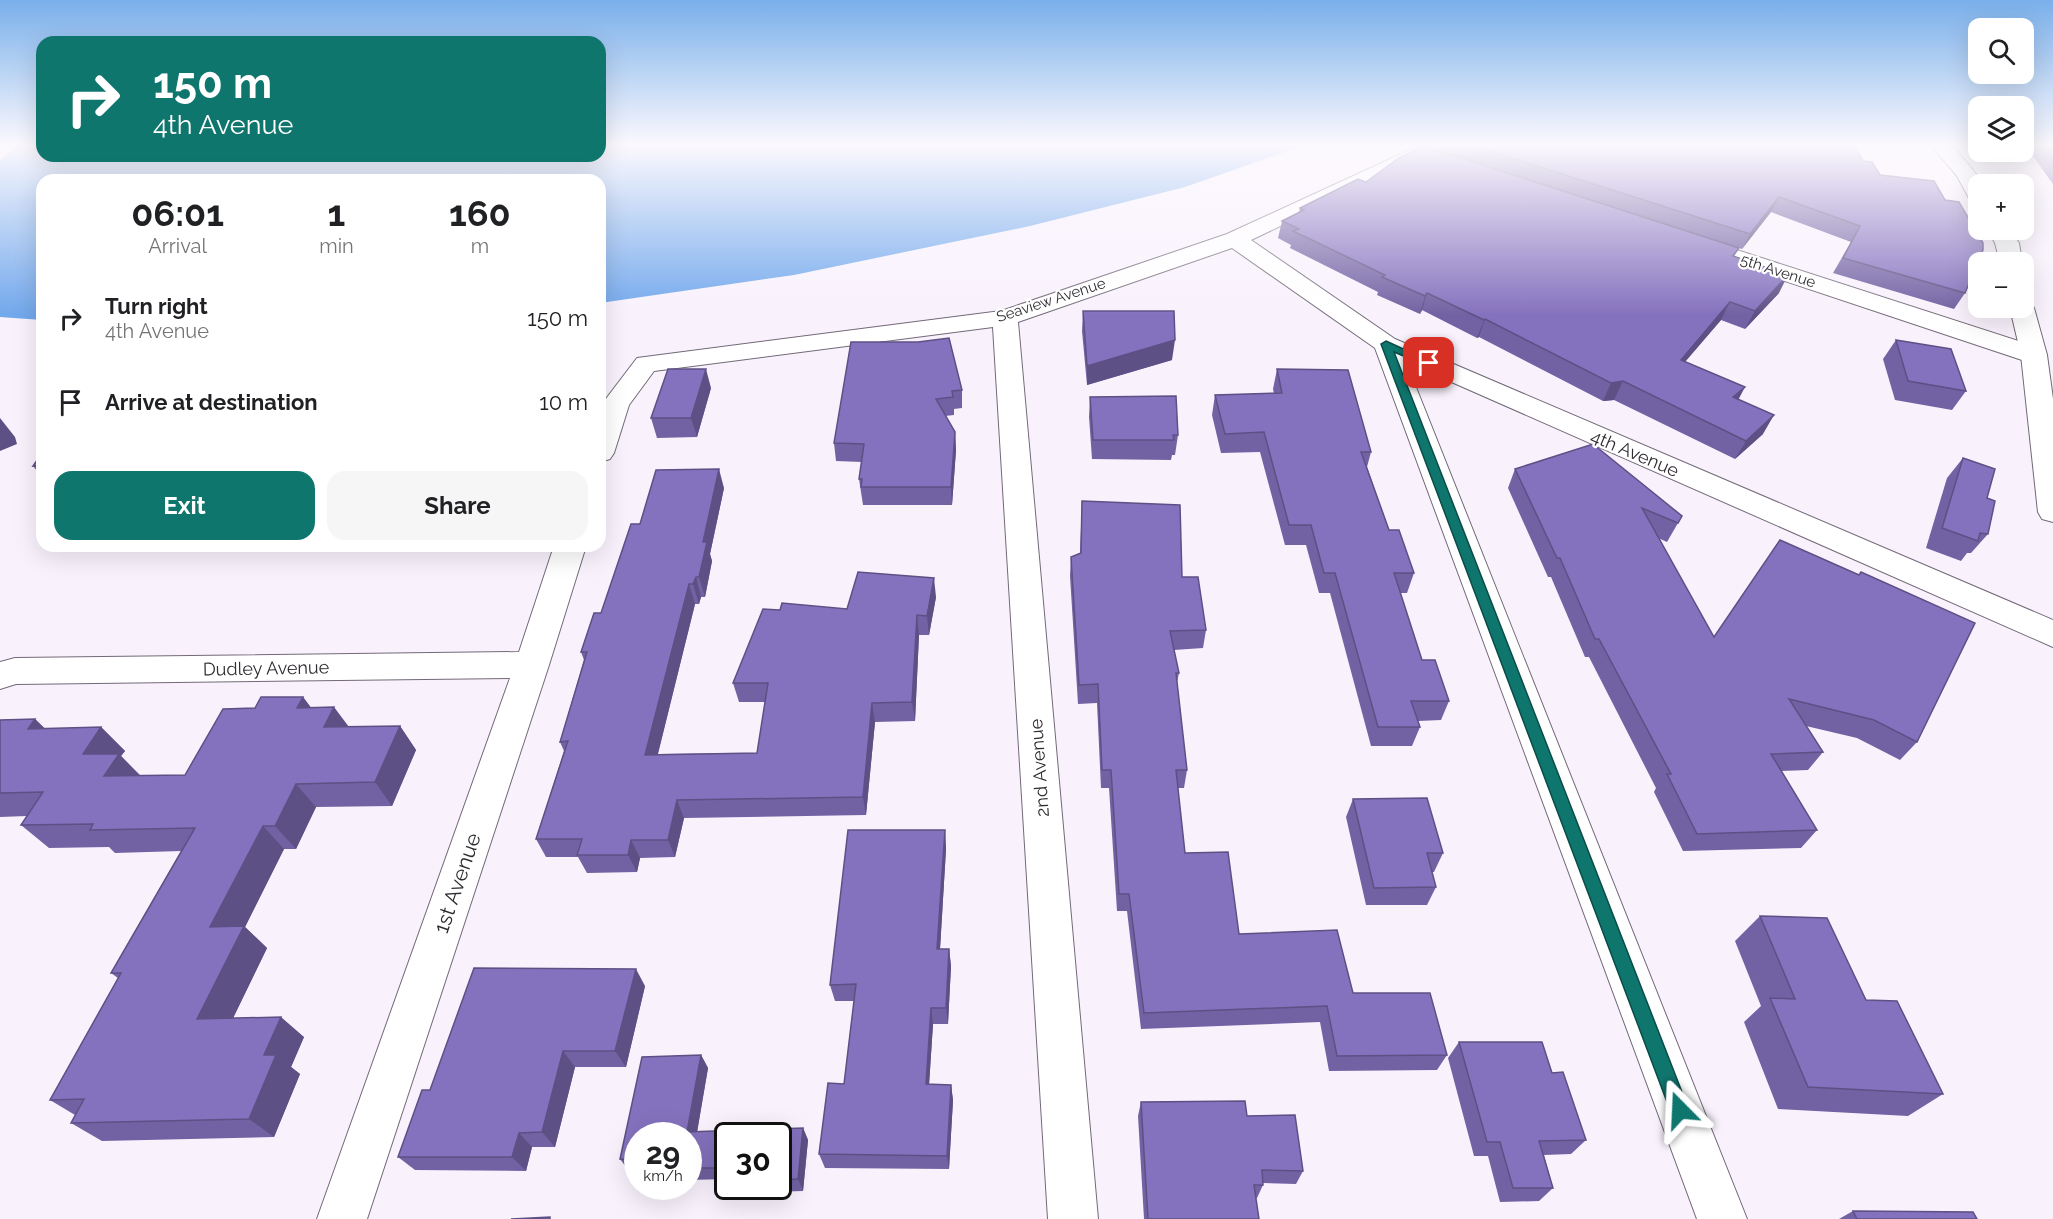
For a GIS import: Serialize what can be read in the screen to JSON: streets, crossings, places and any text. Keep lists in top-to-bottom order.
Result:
{
  "streets": {
    "street": [
      "5th Avenue",
      "Seaview Avenue",
      "4th Avenue",
      "Dudley Avenue",
      "2nd Avenue",
      "1st Avenue"
    ]
  },
  "crossings": [
    ["Seaview Avenue", "4th Avenue"],
    ["Seaview Avenue", "2nd Avenue"],
    ["Dudley Avenue", "1st Avenue"]
  ],
  "page": {
    "map_buttons": ["+", "−"],
    "turn": ["150 m", "4th Avenue"],
    "eta": [
      "06:01",
      "Arrival",
      "1",
      "min",
      "160",
      "m"
    ],
    "list": [
      {
        "name": "Turn right",
        "note": "4th Avenue",
        "value": "150 m"
      },
      {
        "name": "Arrive at destination",
        "value": "10 m"
      }
    ],
    "buttons": ["Exit", "Share"],
    "speed": "29 km/h",
    "limit": "30"
  }
}
